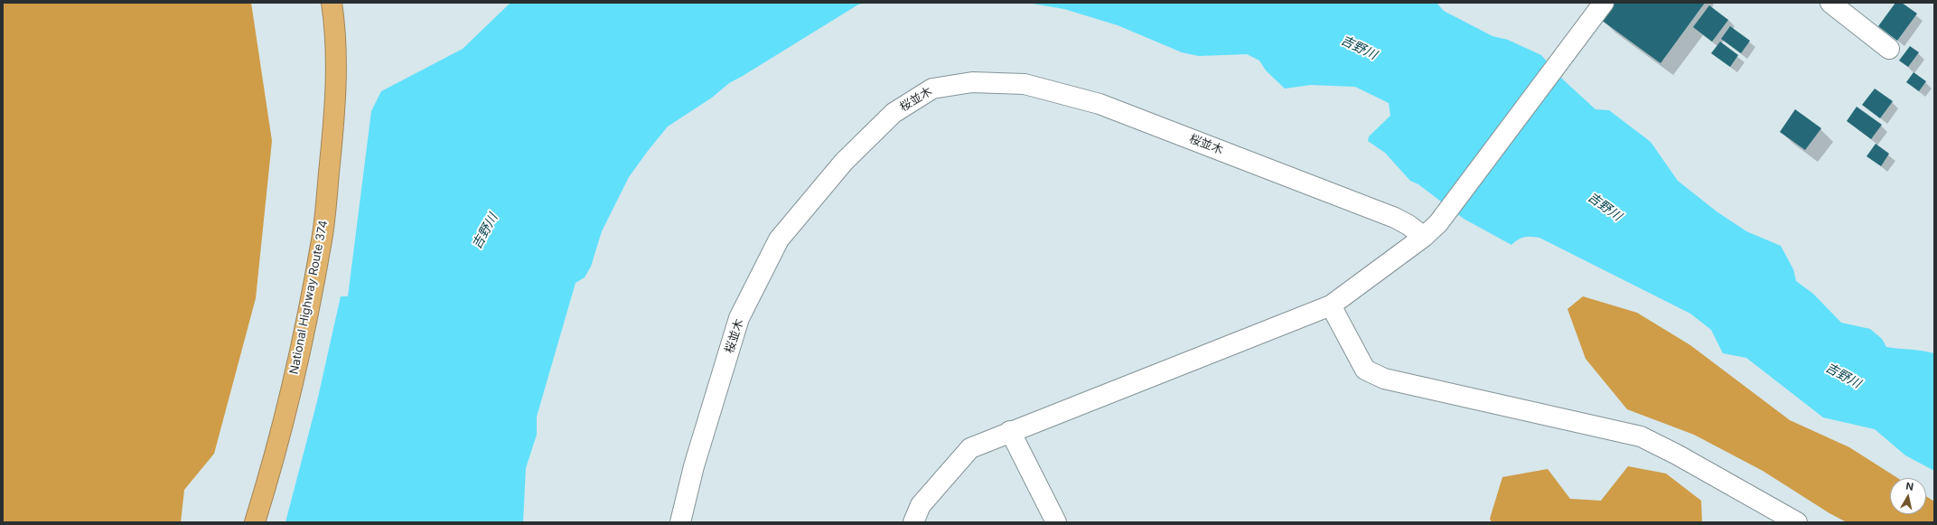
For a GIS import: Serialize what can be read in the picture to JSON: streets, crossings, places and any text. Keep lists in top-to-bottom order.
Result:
{
  "streets": {
    "highway": ["National Highway Route 374"],
    "street": ["桜並木"]
  },
  "water": ["吉野川"],
  "north": "top"
}
